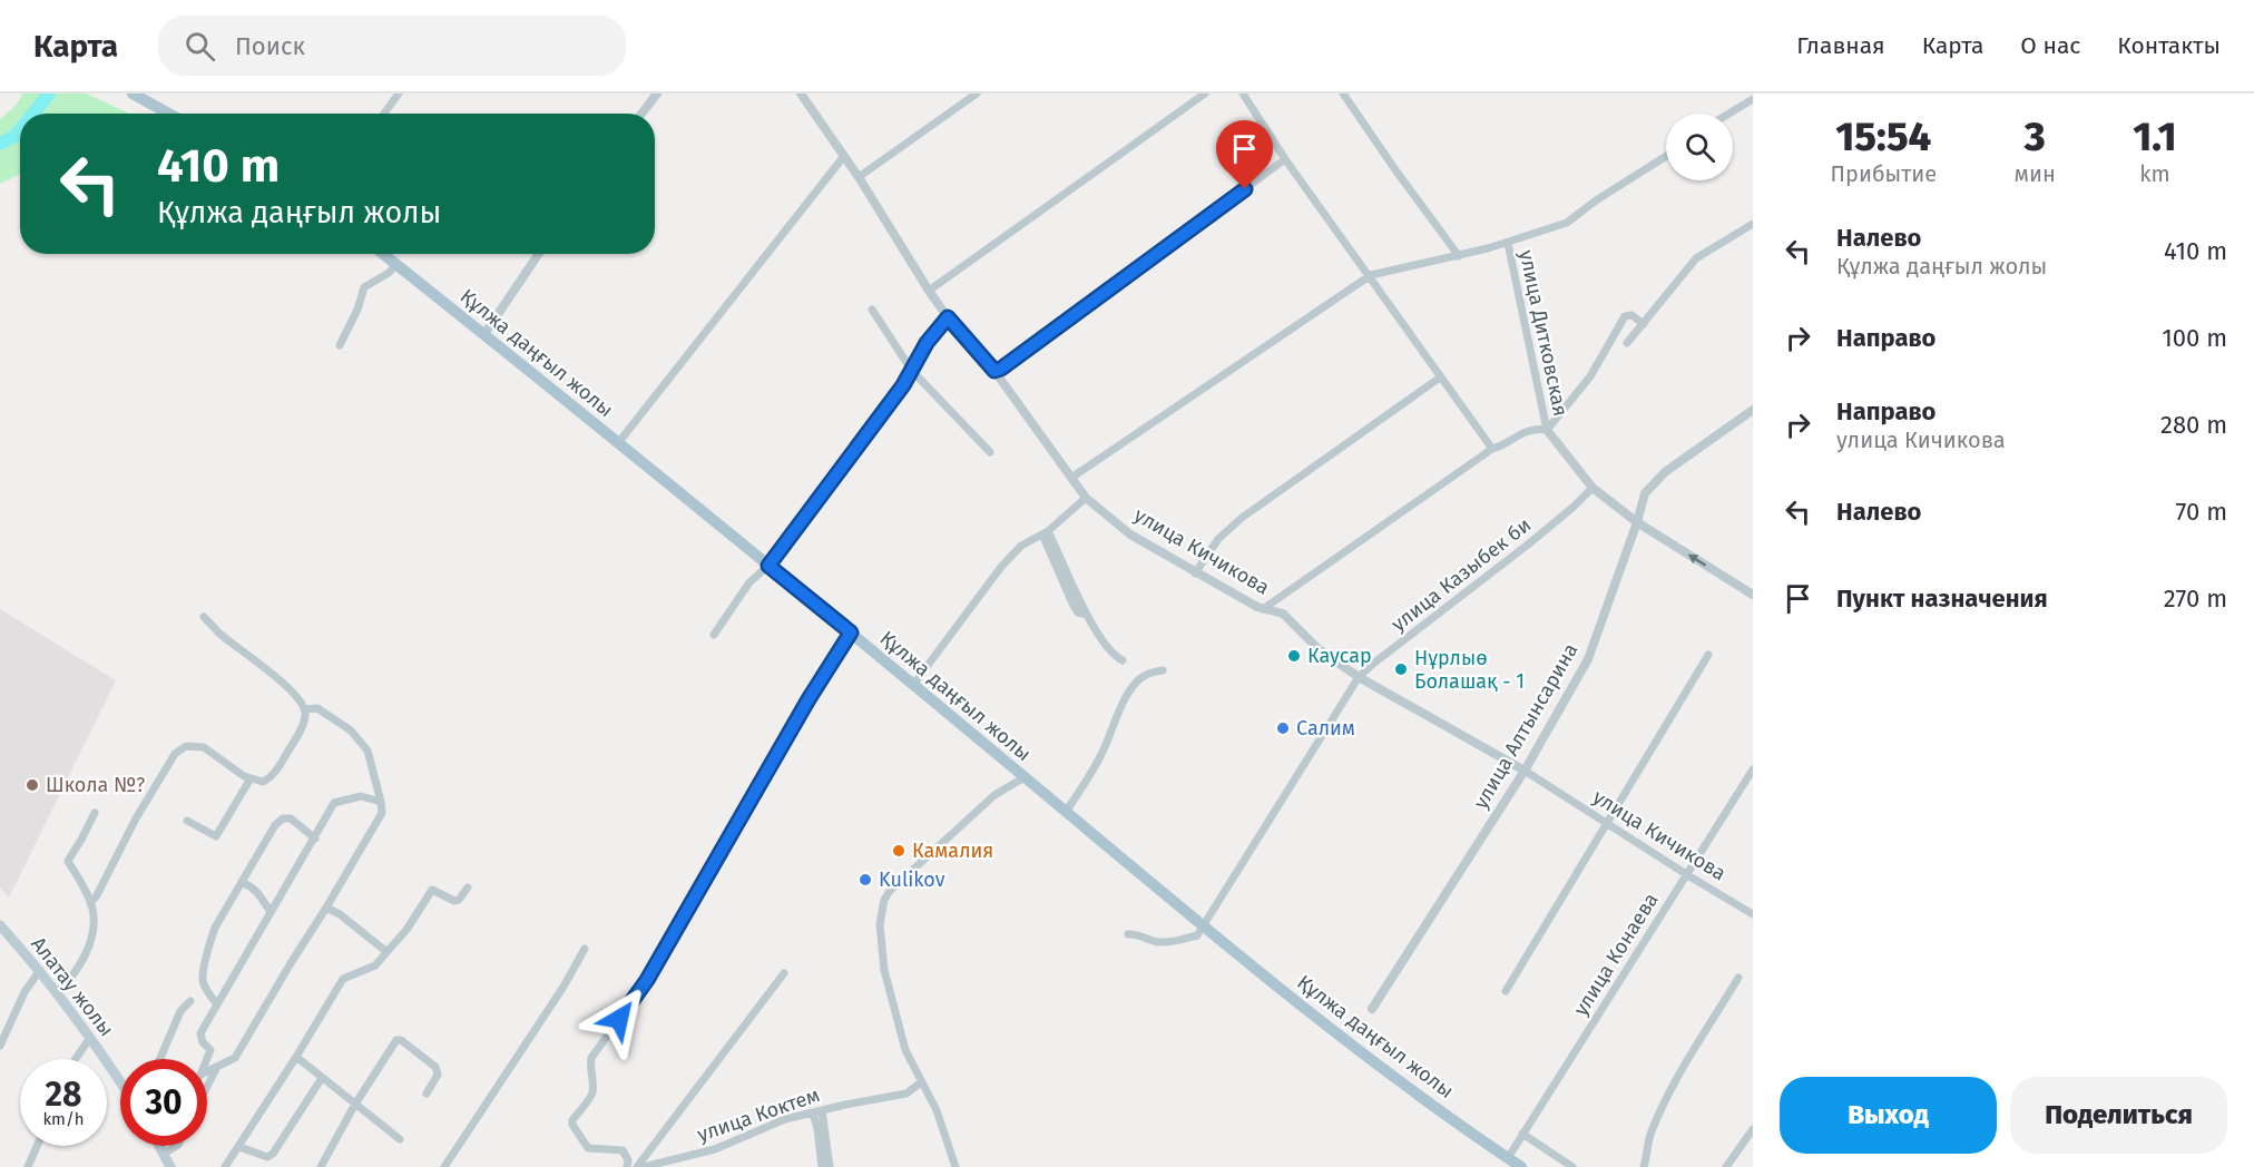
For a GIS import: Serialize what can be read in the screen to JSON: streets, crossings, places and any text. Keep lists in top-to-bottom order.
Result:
{
  "streets": {
    "main road": ["Құлжа даңғыл жолы", "Алатау жолы"],
    "street": [
      "улица Дитковская",
      "улица Кичикова",
      "улица Казыбек би",
      "улица Алтынсарина",
      "улица Конаева",
      "улица Коктем"
    ]
  },
  "crossings": [
    ["Құлжа даңғыл жолы", "улица Казыбек би"],
    ["Құлжа даңғыл жолы", "улица Конаева"],
    ["улица Кичикова", "улица Казыбек би"],
    ["улица Кичикова", "улица Алтынсарина"],
    ["улица Кичикова", "улица Конаева"]
  ],
  "places": [
    "Каусар",
    "Нұрлыө Болашақ - 1",
    "Салим",
    "Школа №?",
    "Камалия",
    "Kulikov"
  ],
  "page": {
    "header": "Карта",
    "search": "Поиск",
    "nav": [
      "Главная",
      "Карта",
      "О нас",
      "Контакты"
    ],
    "eta": [
      "15:54",
      "Прибытие",
      "3",
      "мин",
      "1.1",
      "km"
    ],
    "turn": ["410 m", "Құлжа даңғыл жолы"],
    "list": [
      {
        "name": "Налево",
        "note": "Құлжа даңғыл жолы",
        "value": "410 m"
      },
      {
        "name": "Направо",
        "value": "100 m"
      },
      {
        "name": "Направо",
        "note": "улица Кичикова",
        "value": "280 m"
      },
      {
        "name": "Налево",
        "value": "70 m"
      },
      {
        "name": "Пункт назначения",
        "value": "270 m"
      }
    ],
    "speed": "28 km/h",
    "limit": "30",
    "buttons": ["Выход", "Поделиться"]
  }
}
